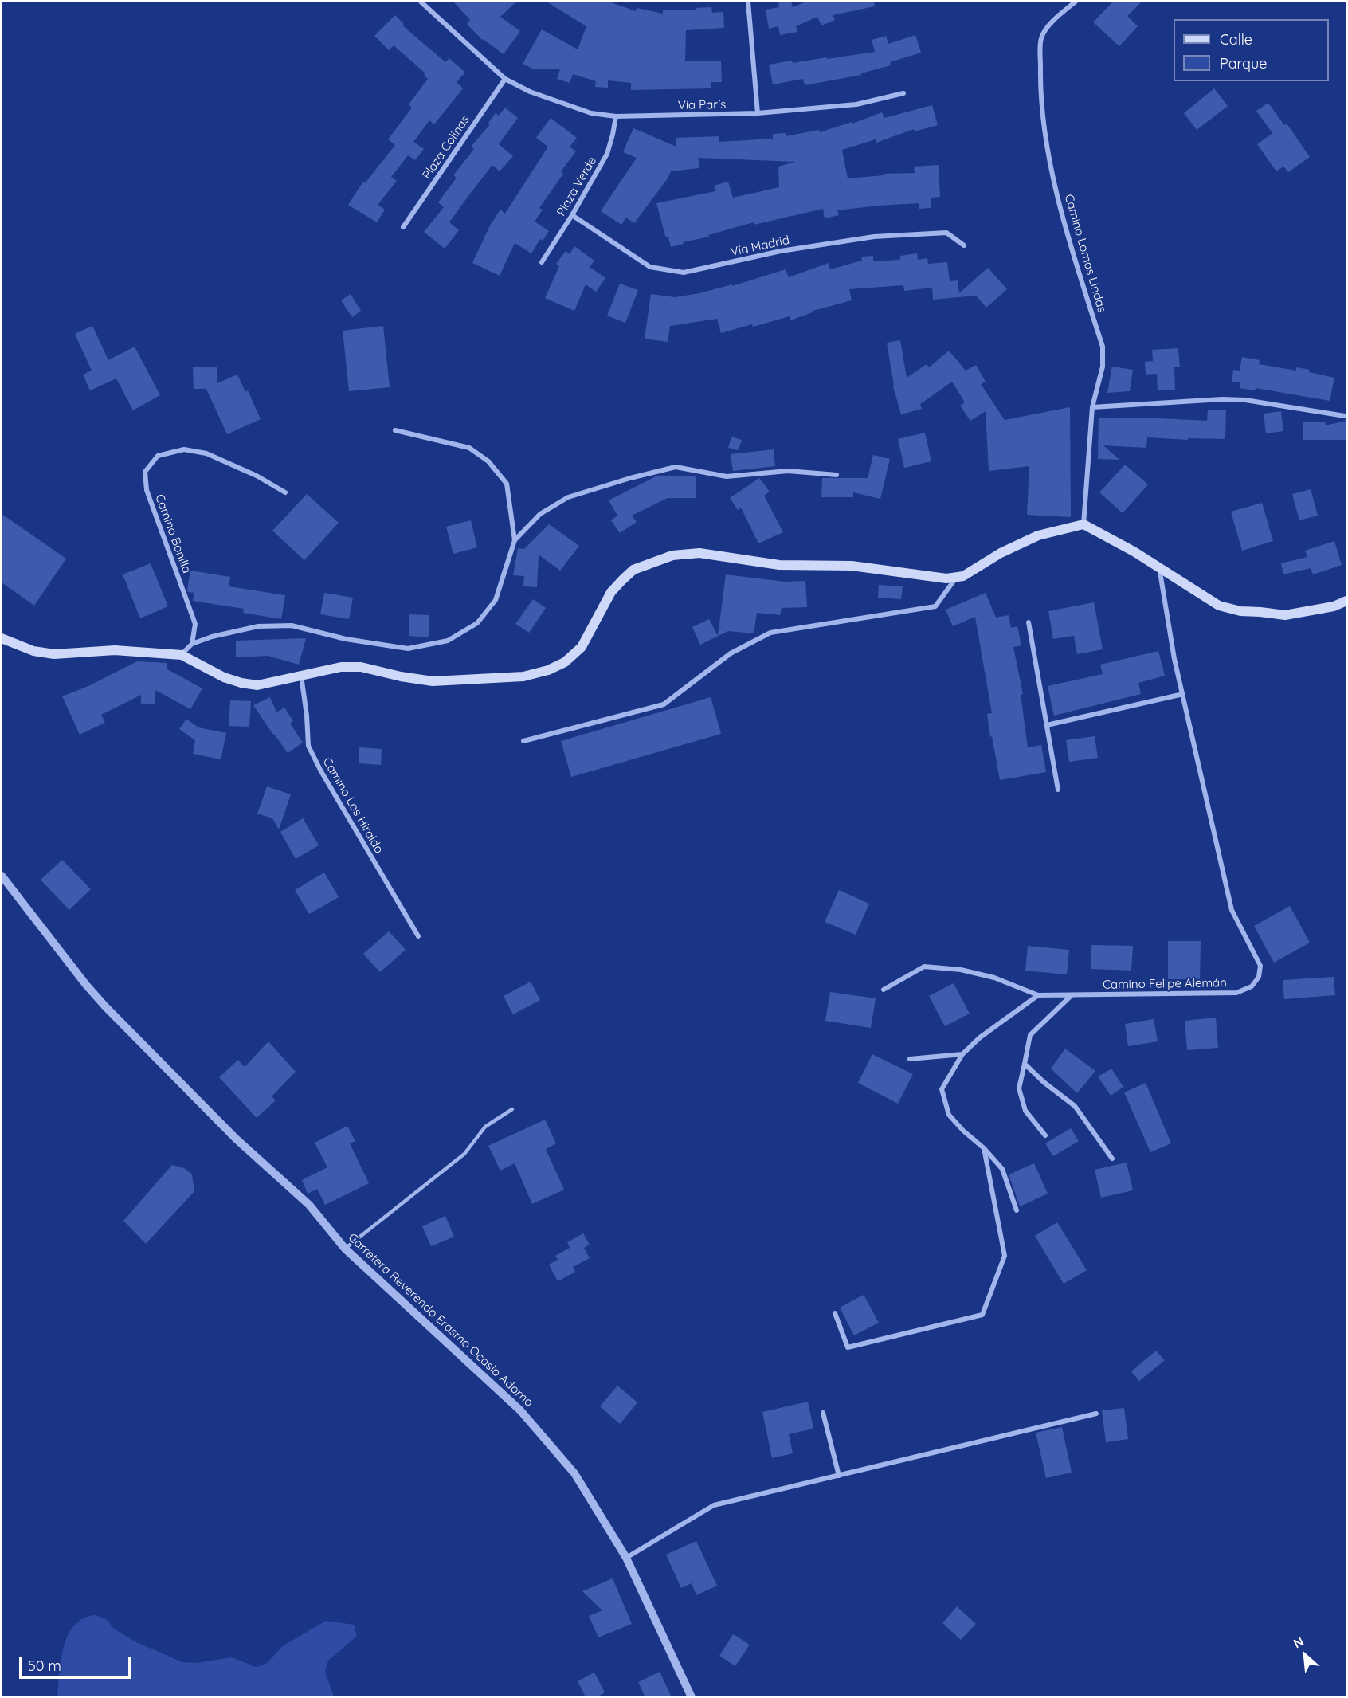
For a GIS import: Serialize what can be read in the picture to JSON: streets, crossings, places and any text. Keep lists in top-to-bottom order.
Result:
{
  "streets": {
    "street": [
      "Vía París",
      "Plaza Colinas",
      "Plaza Verde",
      "Vía Madrid",
      "Camino Lomas Lindas",
      "Camino Bonilla",
      "Camino Los Hiraldo",
      "Camino Felipe Alemán",
      "Carretera Reverendo Erasmo Ocasio Adorno"
    ]
  },
  "crossings": [
    ["Vía París", "Plaza Colinas"],
    ["Vía París", "Plaza Verde"],
    ["Plaza Verde", "Vía Madrid"]
  ],
  "legend": ["Calle", "Parque"],
  "scale_bar": "50 m",
  "north": "top left"
}
